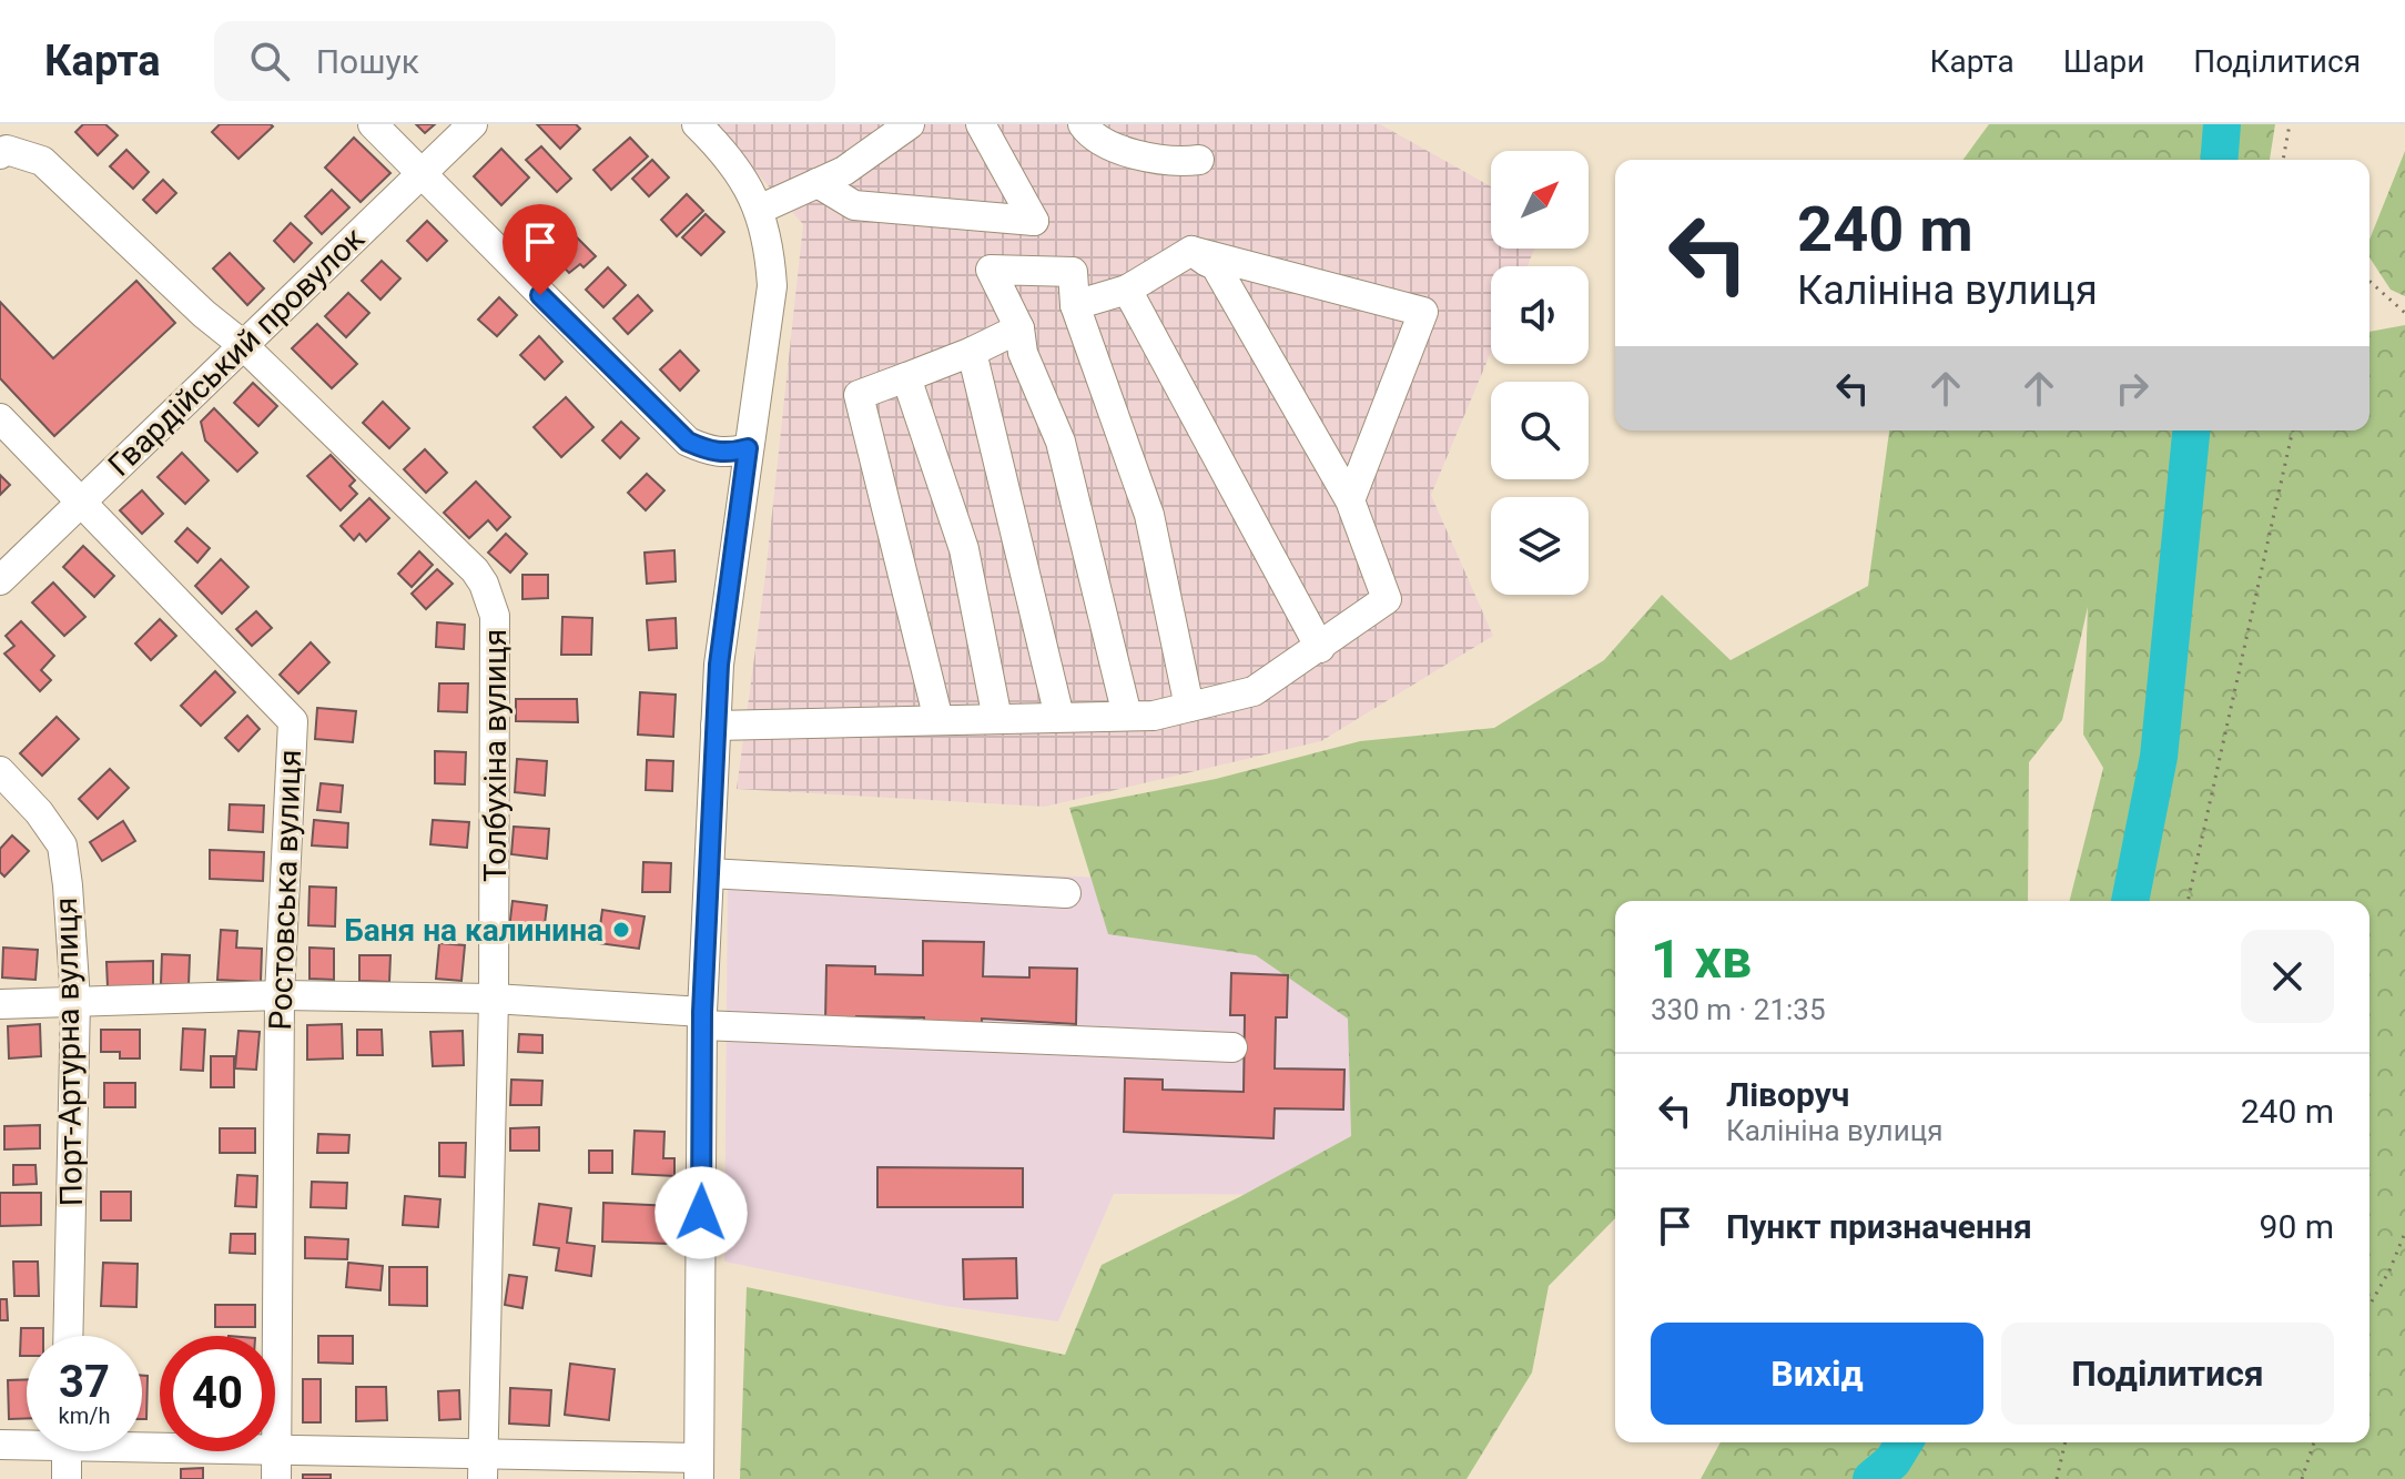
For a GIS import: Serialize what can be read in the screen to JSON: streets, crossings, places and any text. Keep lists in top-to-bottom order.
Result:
{
  "streets": {
    "street": [
      "Гвардійський провулок",
      "Толбухіна вулиця",
      "Ростовська вулиця",
      "Порт-Артурна вулиця"
    ]
  },
  "crossings": [
    ["Гвардійський провулок", "Толбухіна вулиця"],
    ["Гвардійський провулок", "Ростовська вулиця"]
  ],
  "places": ["Баня на калинина"],
  "north": "top right",
  "page": {
    "header": "Карта",
    "search": "Пошук",
    "nav": ["Карта", "Шари", "Поділитися"],
    "turn": ["240 m", "Калініна вулиця"],
    "heading": ["1 хв", "330 m · 21:35"],
    "list": [
      {
        "name": "Ліворуч",
        "note": "Калініна вулиця",
        "value": "240 m"
      },
      {
        "name": "Пункт призначення",
        "value": "90 m"
      }
    ],
    "buttons": ["Вихід", "Поділитися"],
    "speed": "37 km/h",
    "limit": "40"
  }
}
